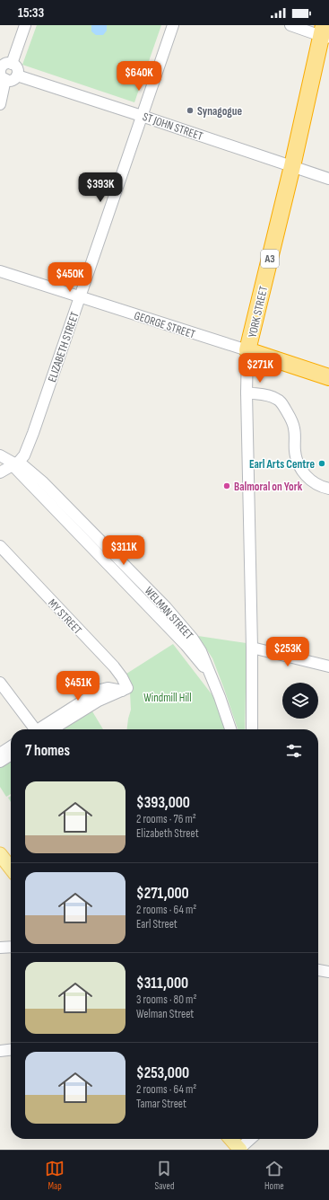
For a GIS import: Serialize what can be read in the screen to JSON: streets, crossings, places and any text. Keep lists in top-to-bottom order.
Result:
{
  "streets": {
    "highway": ["A3", "YORK STREET", "GEORGE STREET"],
    "street": [
      "ST JOHN STREET",
      "ELIZABETH STREET",
      "WELMAN STREET",
      "MY STREET"
    ]
  },
  "crossings": [
    ["ST JOHN STREET", "YORK STREET"],
    ["ST JOHN STREET", "ELIZABETH STREET"],
    ["YORK STREET", "GEORGE STREET"],
    ["GEORGE STREET", "ELIZABETH STREET"],
    ["ELIZABETH STREET", "WELMAN STREET"]
  ],
  "parks": ["Windmill Hill"],
  "places": ["Synagogue", "Earl Arts Centre", "Balmoral on York"],
  "page": {
    "status": "15:33",
    "price": [
      "$640K",
      "$393K",
      "$450K",
      "$271K",
      "$311K",
      "$253K",
      "$451K"
    ],
    "heading": "7 homes",
    "list": [
      {
        "name": "$393,000",
        "note": "2 rooms · 76 m² · Elizabeth Street"
      },
      {
        "name": "$271,000",
        "note": "2 rooms · 64 m² · Earl Street"
      },
      {
        "name": "$311,000",
        "note": "3 rooms · 80 m² · Welman Street"
      },
      {
        "name": "$253,000",
        "note": "2 rooms · 64 m² · Tamar Street"
      }
    ],
    "tabs": ["Map", "Saved", "Home"]
  }
}
